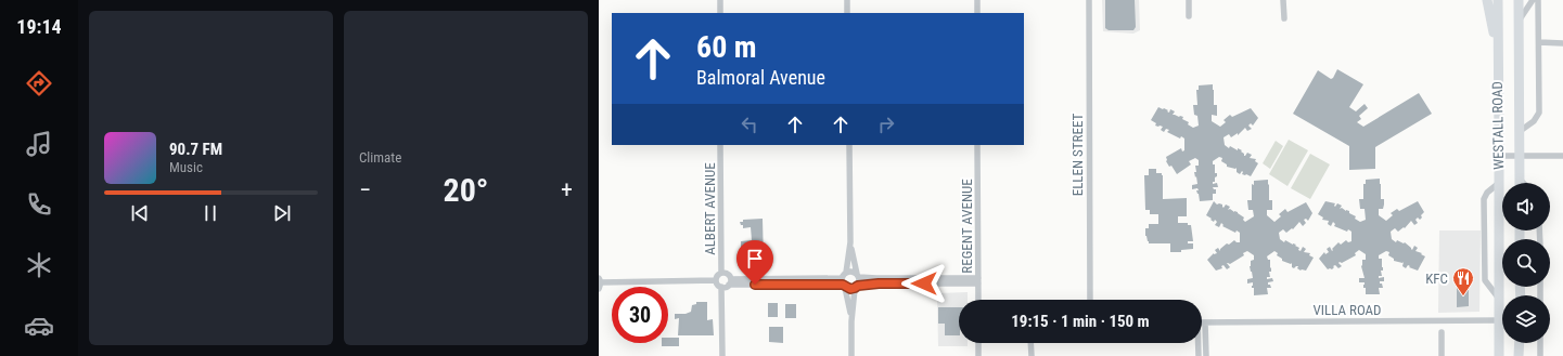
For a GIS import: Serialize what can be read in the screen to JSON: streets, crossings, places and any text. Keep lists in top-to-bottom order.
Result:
{
  "streets": {
    "main road": ["WESTALL ROAD"],
    "street": [
      "ELLEN STREET",
      "ALBERT AVENUE",
      "REGENT AVENUE",
      "VILLA ROAD"
    ]
  },
  "crossings": [
    ["WESTALL ROAD", "VILLA ROAD"]
  ],
  "places": {
    "restaurant": ["KFC"]
  },
  "page": {
    "tabs": "19:14",
    "tile": "Climate",
    "turn": ["60 m", "Balmoral Avenue"],
    "song": ["90.7 FM", "Music"],
    "heat": ["−", "20°", "+"],
    "limit": "30",
    "trip": "19:15 · 1 min · 150 m"
  }
}
